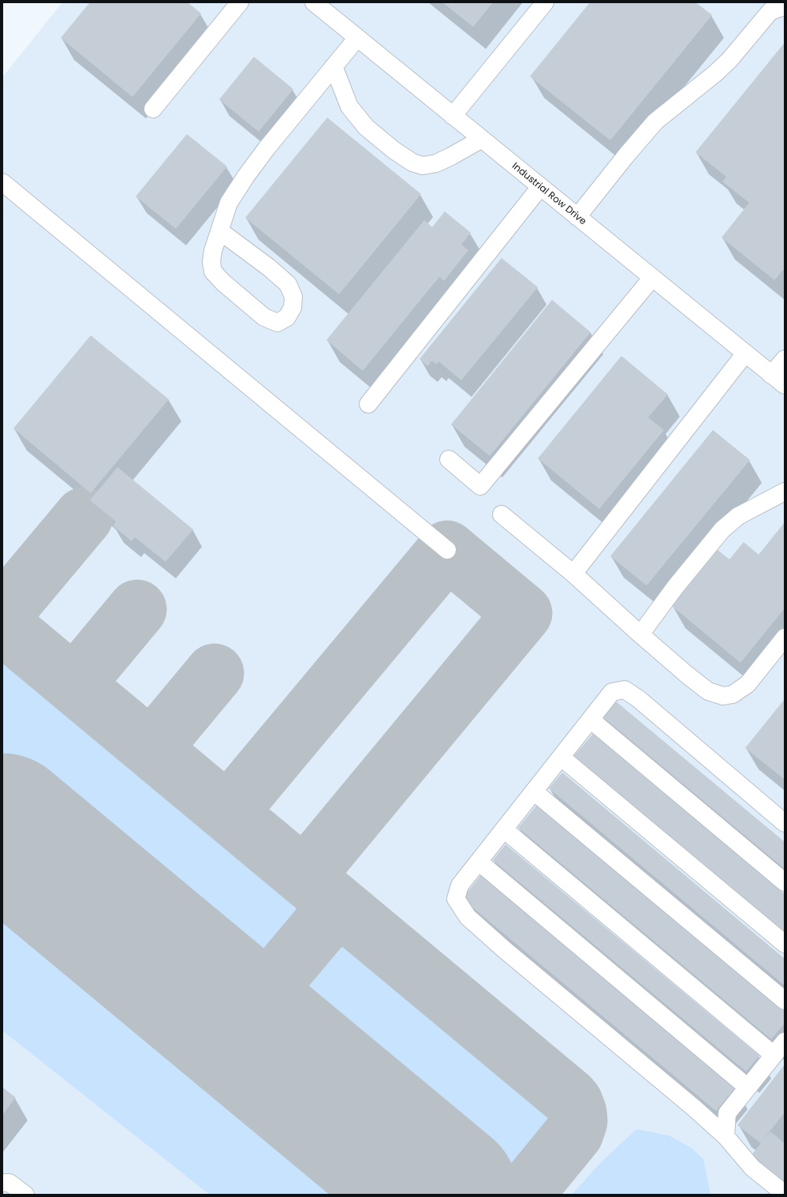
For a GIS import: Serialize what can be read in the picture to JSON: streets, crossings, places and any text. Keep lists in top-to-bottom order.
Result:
{
  "streets": {
    "street": ["Industrial Row Drive"]
  }
}
